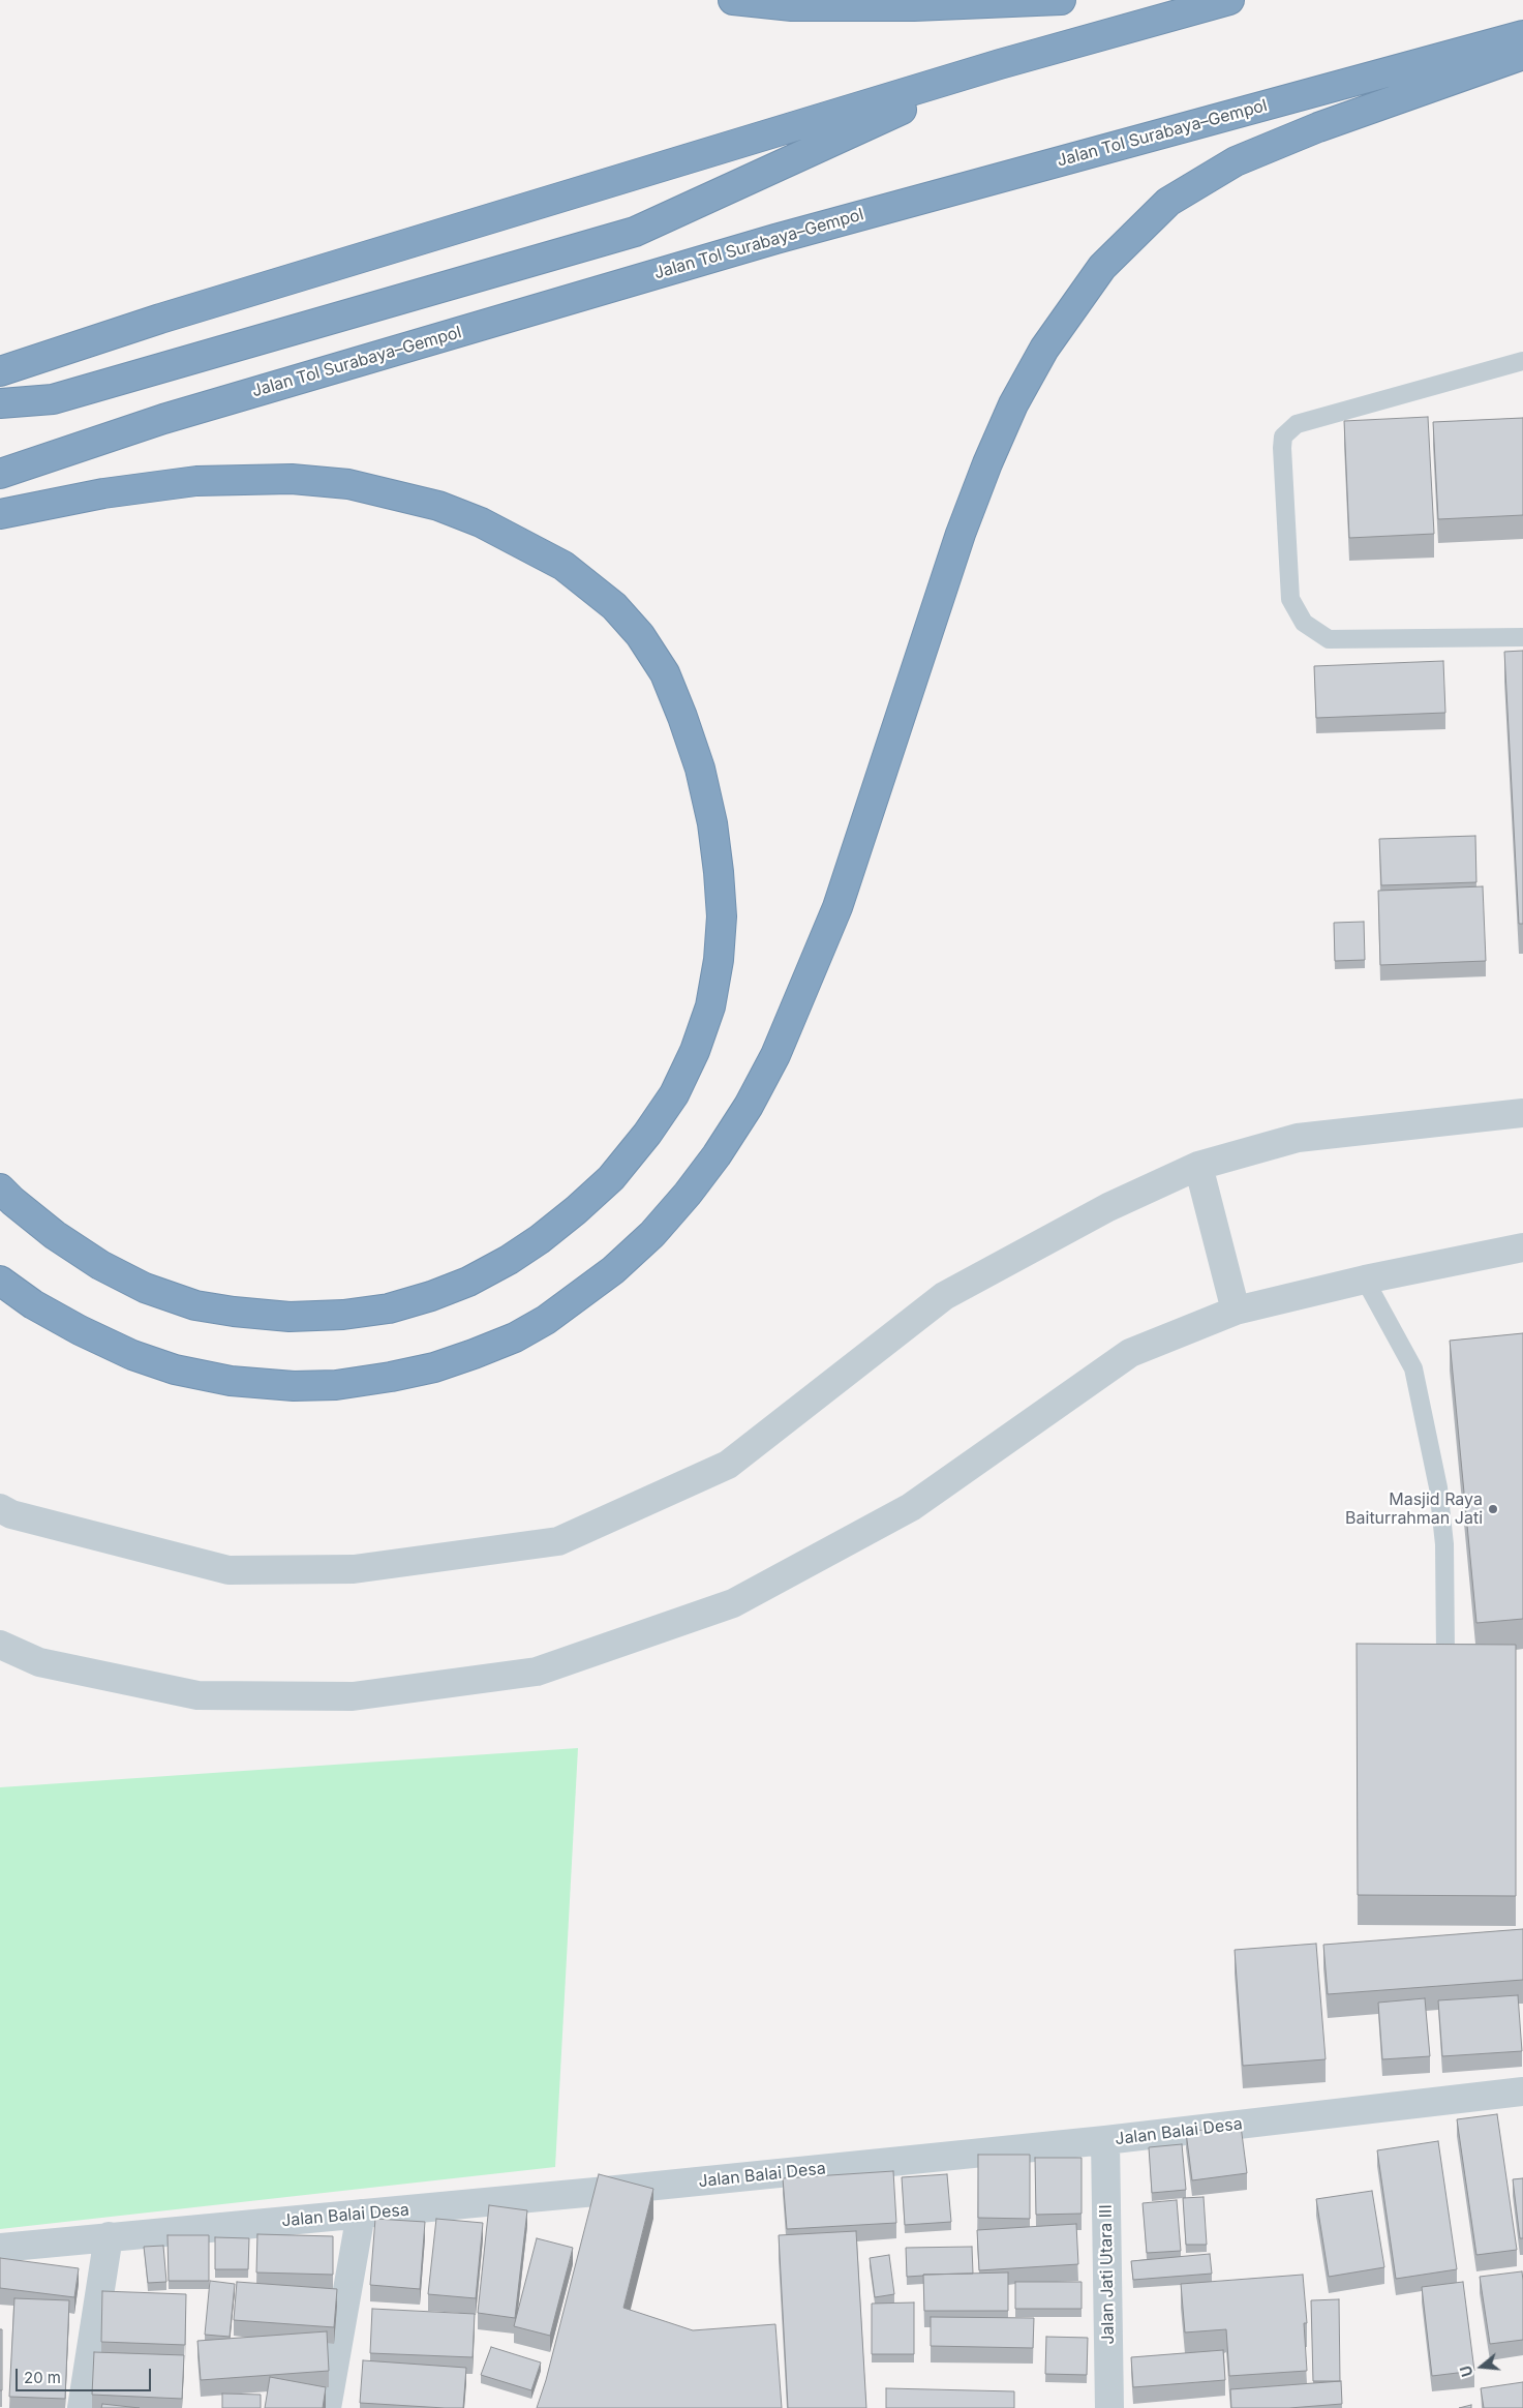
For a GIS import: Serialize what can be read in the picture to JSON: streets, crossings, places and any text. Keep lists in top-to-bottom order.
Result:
{
  "streets": {
    "highway": ["Jalan Tol Surabaya–Gempol"],
    "street": ["Jalan Balai Desa", "Jalan Jati Utara III"]
  },
  "crossings": [
    ["Jalan Balai Desa", "Jalan Jati Utara III"]
  ],
  "places": ["Masjid Raya Baiturrahman Jati"],
  "scale_bar": "20 m",
  "north": "left"
}
